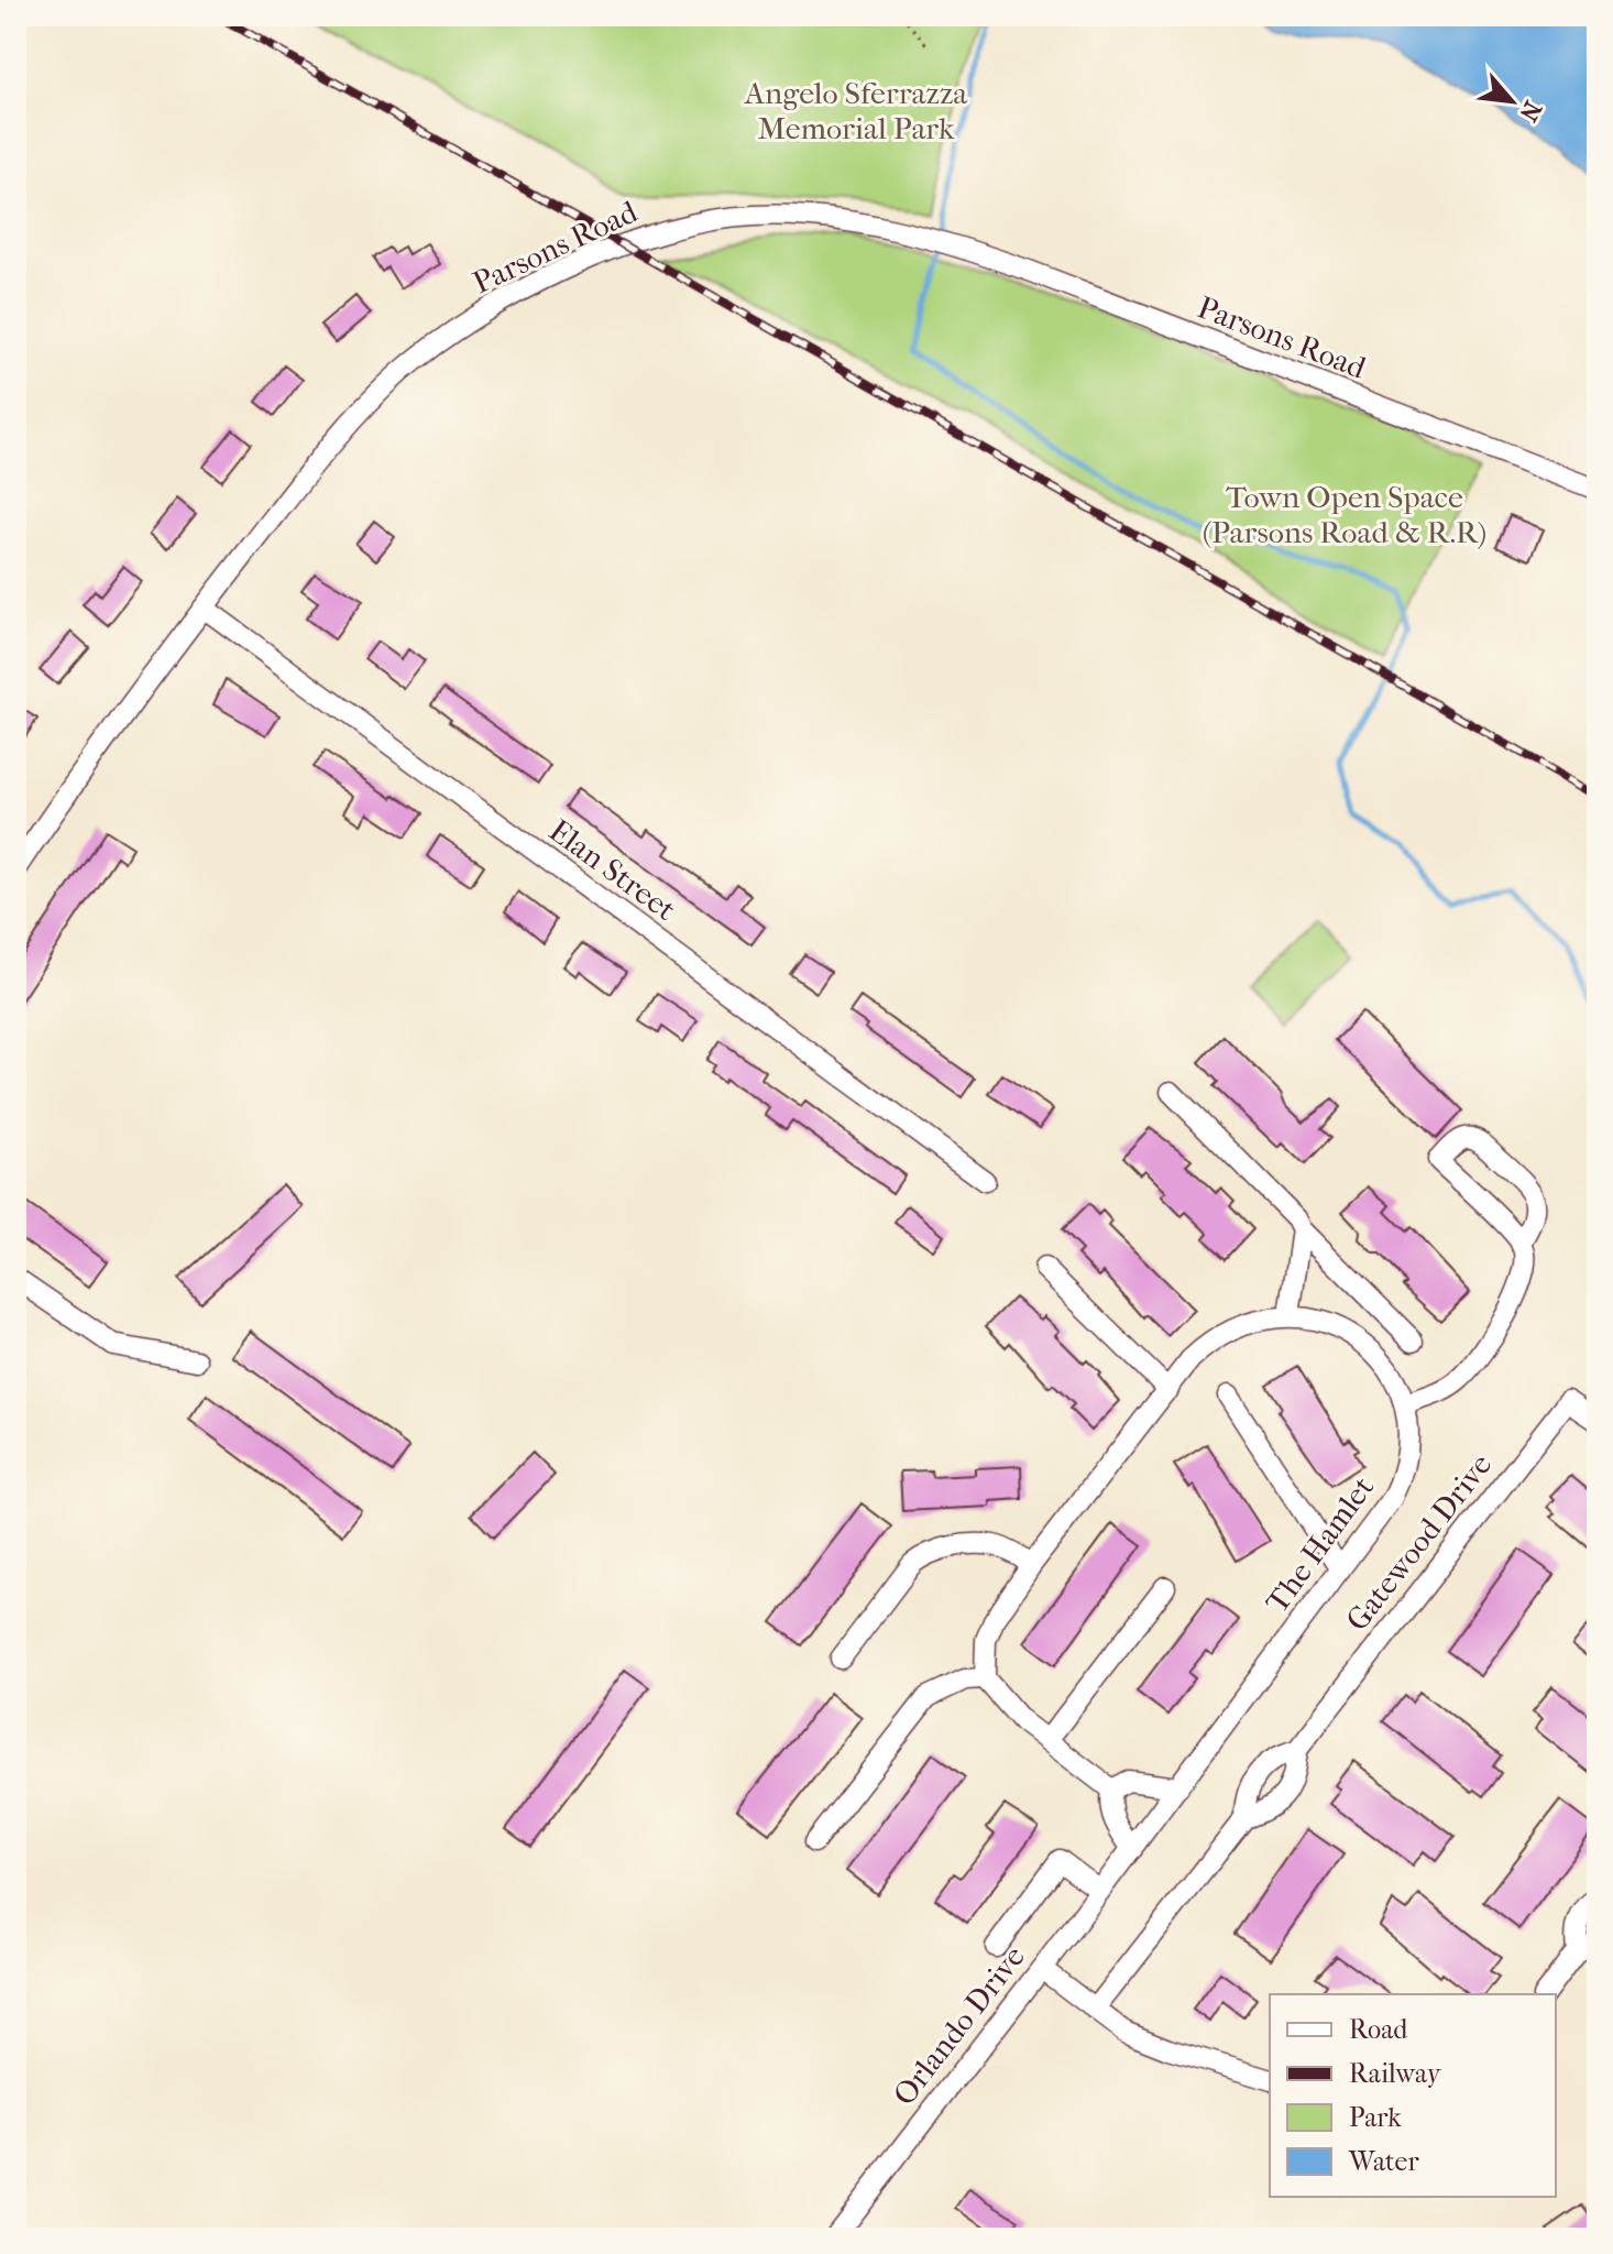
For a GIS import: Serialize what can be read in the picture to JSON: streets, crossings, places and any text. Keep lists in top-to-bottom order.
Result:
{
  "streets": {
    "street": [
      "Parsons Road",
      "Elan Street",
      "Gatewood Drive",
      "The Hamlet",
      "Orlando Drive"
    ]
  },
  "crossings": [
    ["Parsons Road", "Elan Street"],
    ["The Hamlet", "Orlando Drive"]
  ],
  "parks": ["Angelo Sferrazza Memorial Park", "Town Open Space (Parsons Road & R.R)"],
  "legend": [
    "Road",
    "Railway",
    "Park",
    "Water"
  ],
  "north": "bottom right"
}
